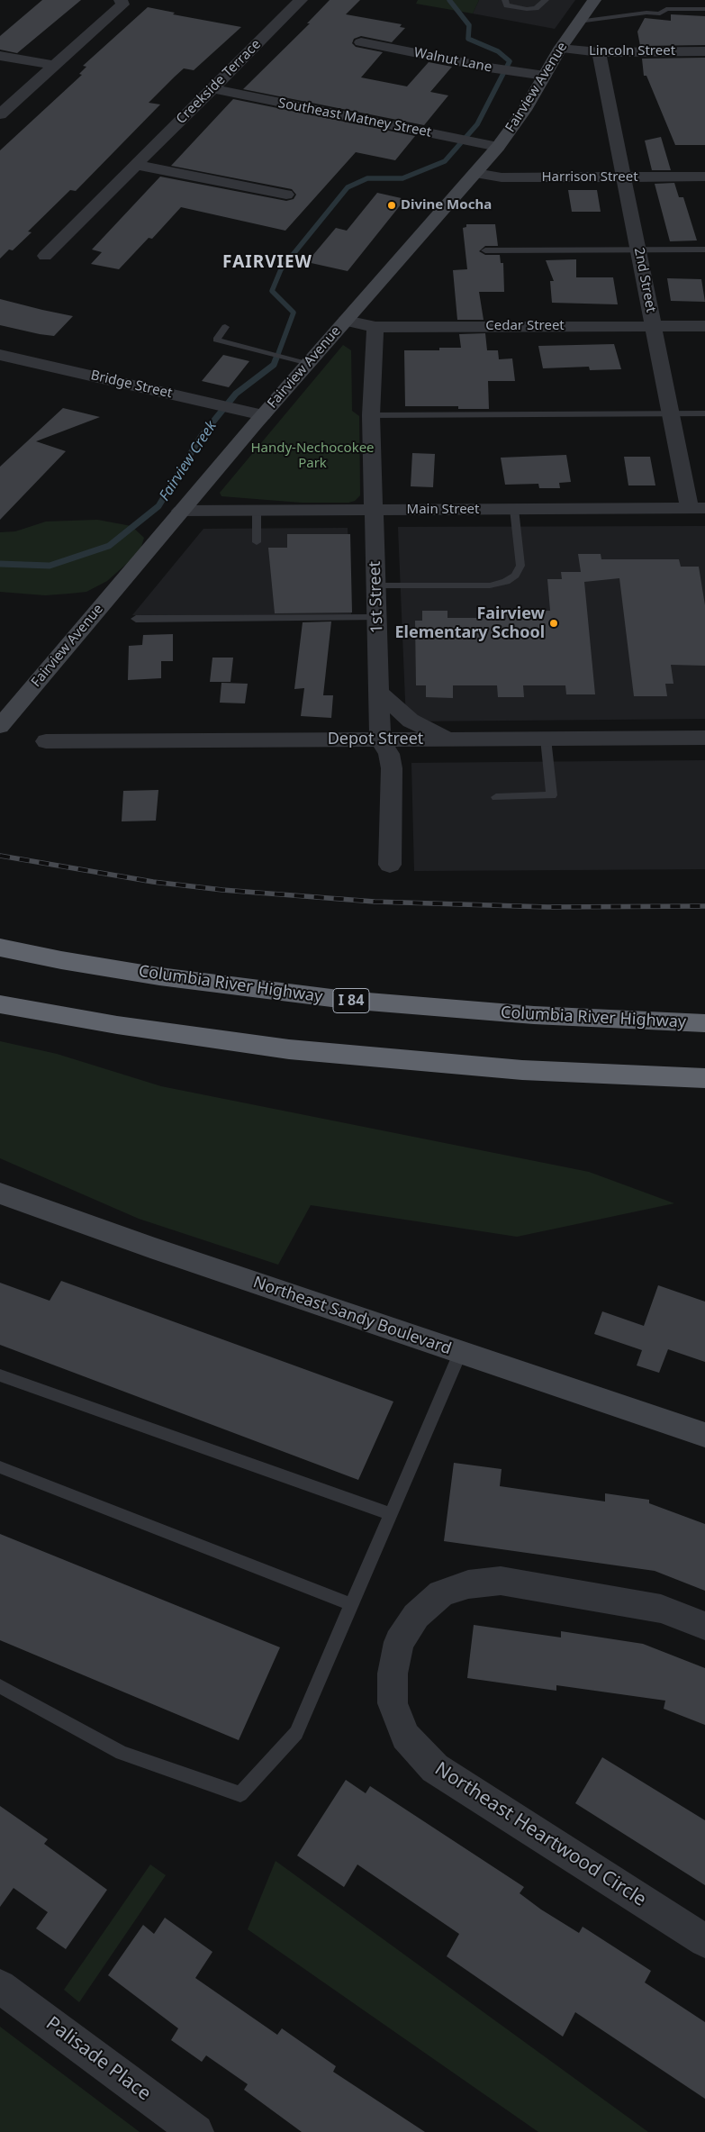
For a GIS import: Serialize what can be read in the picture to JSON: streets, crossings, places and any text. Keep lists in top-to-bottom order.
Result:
{
  "streets": {
    "highway": ["Columbia River Highway", "I 84"],
    "main road": ["Fairview Avenue", "Northeast Sandy Boulevard"],
    "street": [
      "Lincoln Street",
      "Walnut Lane",
      "Creekside Terrace",
      "Southeast Matney Street",
      "Harrison Street",
      "2nd Street",
      "Cedar Street",
      "Bridge Street",
      "Main Street",
      "1st Street",
      "Depot Street",
      "Northeast Heartwood Circle",
      "Palisade Place"
    ]
  },
  "crossings": [
    ["Lincoln Street", "Fairview Avenue"],
    ["Lincoln Street", "2nd Street"],
    ["Walnut Lane", "Fairview Avenue"],
    ["Creekside Terrace", "Southeast Matney Street"],
    ["Fairview Avenue", "Southeast Matney Street"],
    ["Fairview Avenue", "Harrison Street"],
    ["Fairview Avenue", "Cedar Street"],
    ["Fairview Avenue", "Bridge Street"],
    ["Fairview Avenue", "Main Street"],
    ["Harrison Street", "2nd Street"],
    ["2nd Street", "Cedar Street"],
    ["2nd Street", "Main Street"],
    ["Cedar Street", "1st Street"],
    ["Main Street", "1st Street"],
    ["1st Street", "Depot Street"]
  ],
  "districts": ["FAIRVIEW"],
  "water": ["Fairview Creek"],
  "parks": ["Handy-Nechocokee Park"],
  "places": ["Divine Mocha", "Fairview Elementary School"]
}
